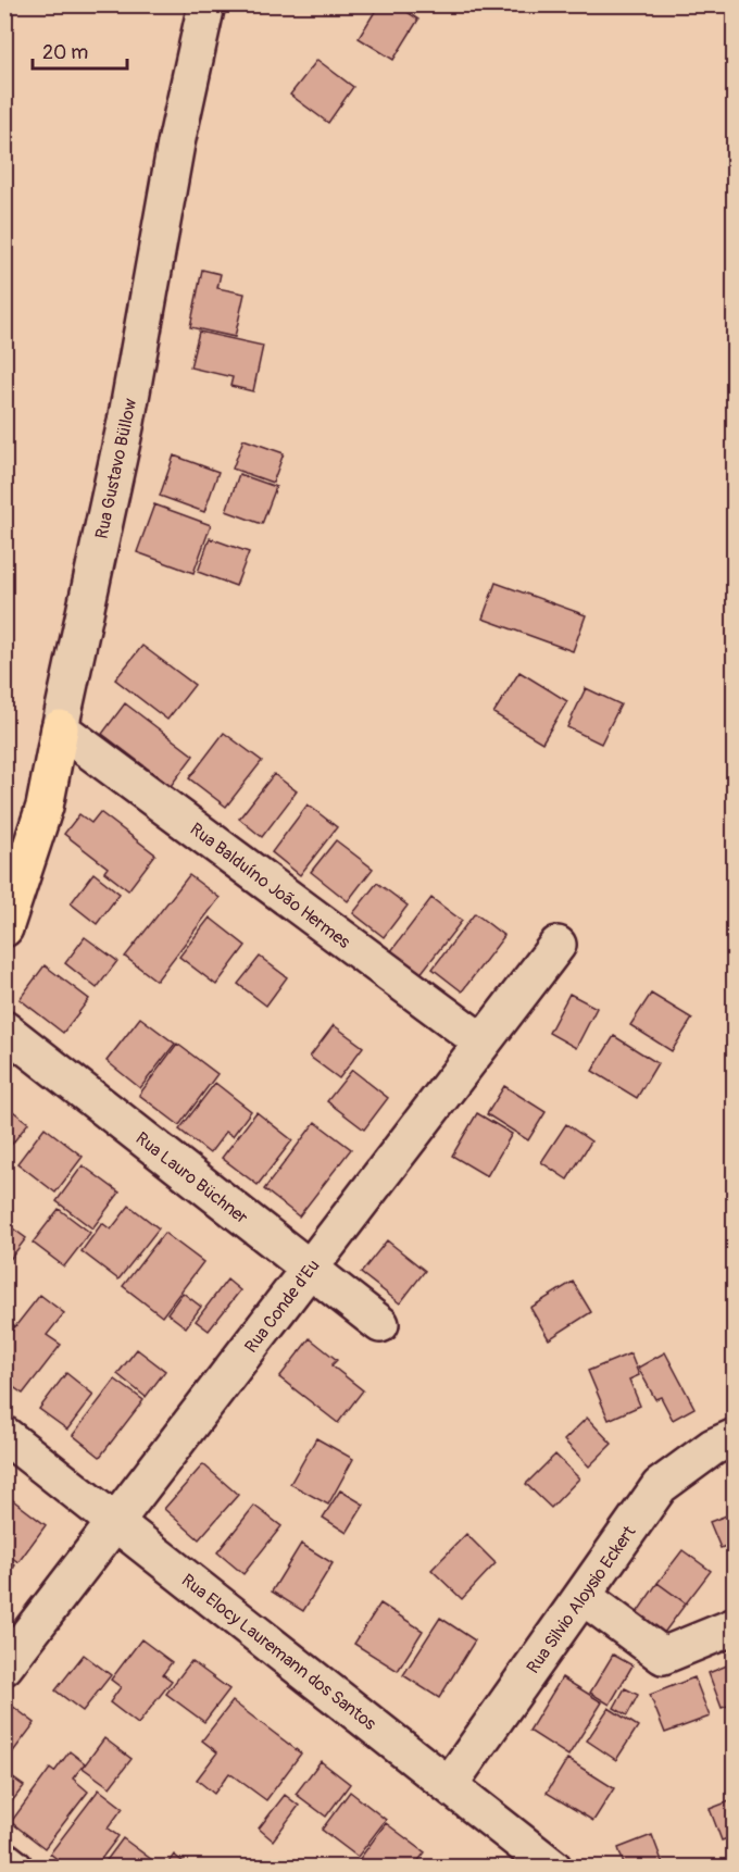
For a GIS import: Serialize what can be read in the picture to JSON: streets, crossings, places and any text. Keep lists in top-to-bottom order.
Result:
{
  "streets": {
    "main road": ["Rua Gustavo Büllow"],
    "street": [
      "Rua Balduíno João Hermes",
      "Rua Lauro Büchner",
      "Rua Conde d'Eu",
      "Rua Silvio Aloysio Eckert",
      "Rua Elocy Lauremann dos Santos"
    ]
  },
  "crossings": [
    ["Rua Gustavo Büllow", "Rua Balduíno João Hermes"],
    ["Rua Balduíno João Hermes", "Rua Conde d'Eu"],
    ["Rua Lauro Büchner", "Rua Conde d'Eu"],
    ["Rua Conde d'Eu", "Rua Elocy Lauremann dos Santos"],
    ["Rua Silvio Aloysio Eckert", "Rua Elocy Lauremann dos Santos"]
  ],
  "scale_bar": "20 m"
}
